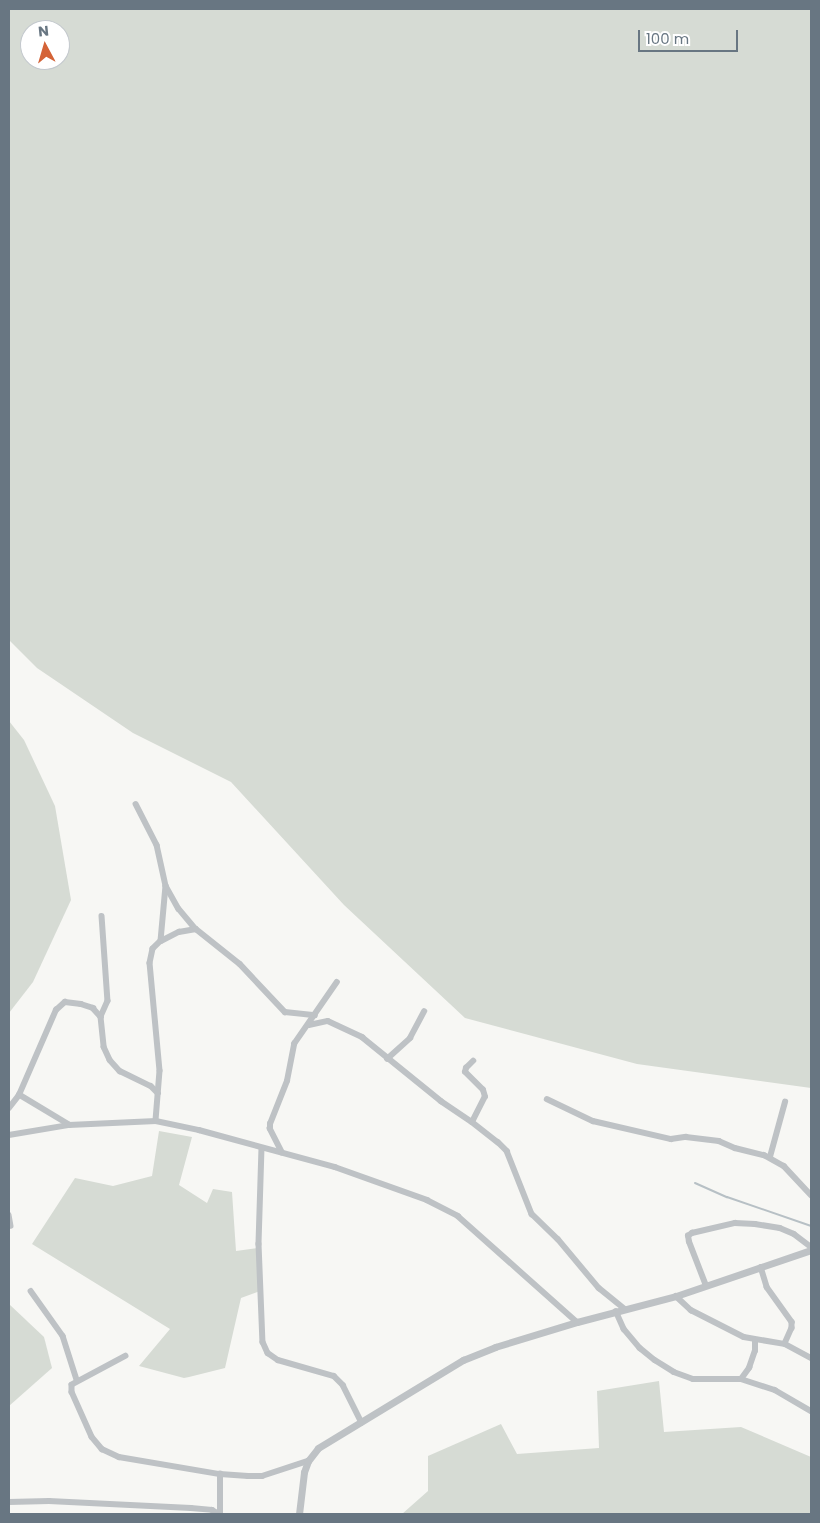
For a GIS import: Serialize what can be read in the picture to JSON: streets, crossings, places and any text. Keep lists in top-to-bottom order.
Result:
{
  "scale_bar": "100 m",
  "north": "top"
}
